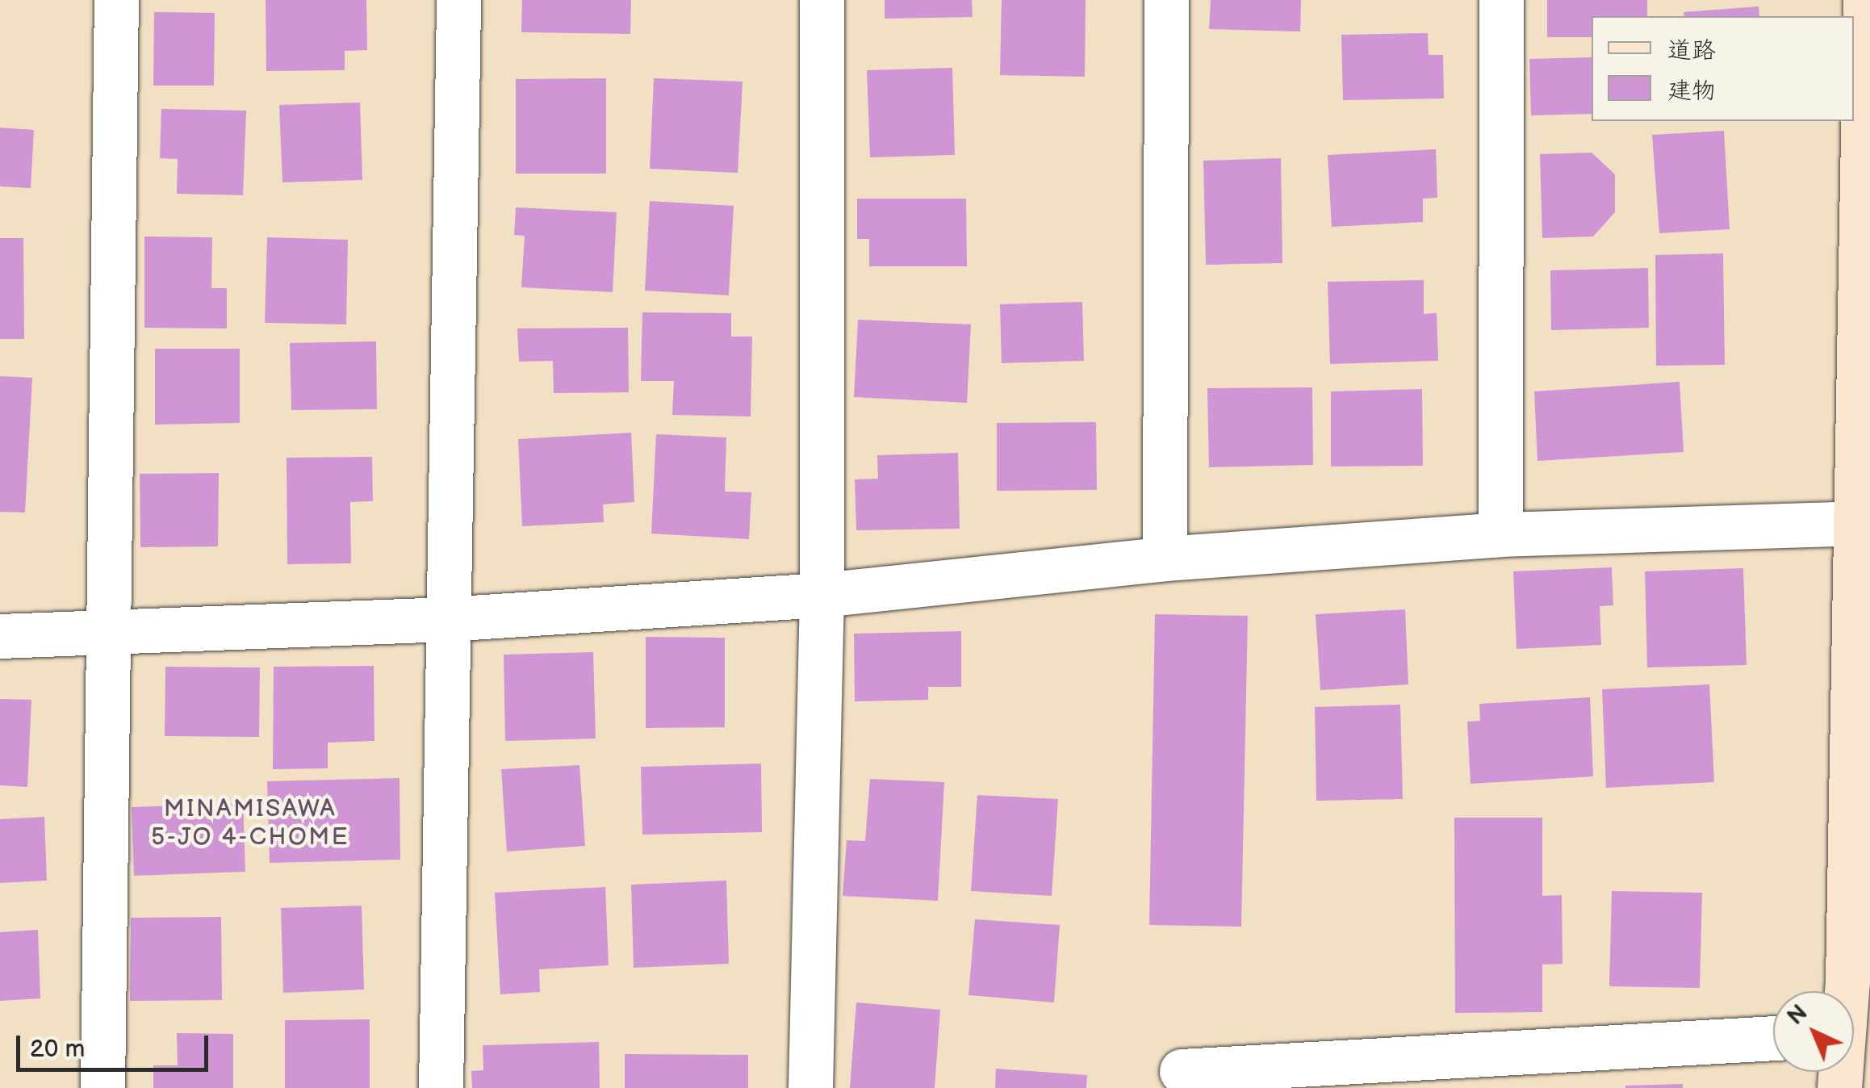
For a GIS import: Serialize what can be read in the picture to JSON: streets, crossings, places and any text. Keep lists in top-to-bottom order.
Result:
{
  "districts": ["MINAMISAWA 5-JO 4-CHOME"],
  "legend": ["道路", "建物"],
  "scale_bar": "20 m",
  "north": "top left"
}
